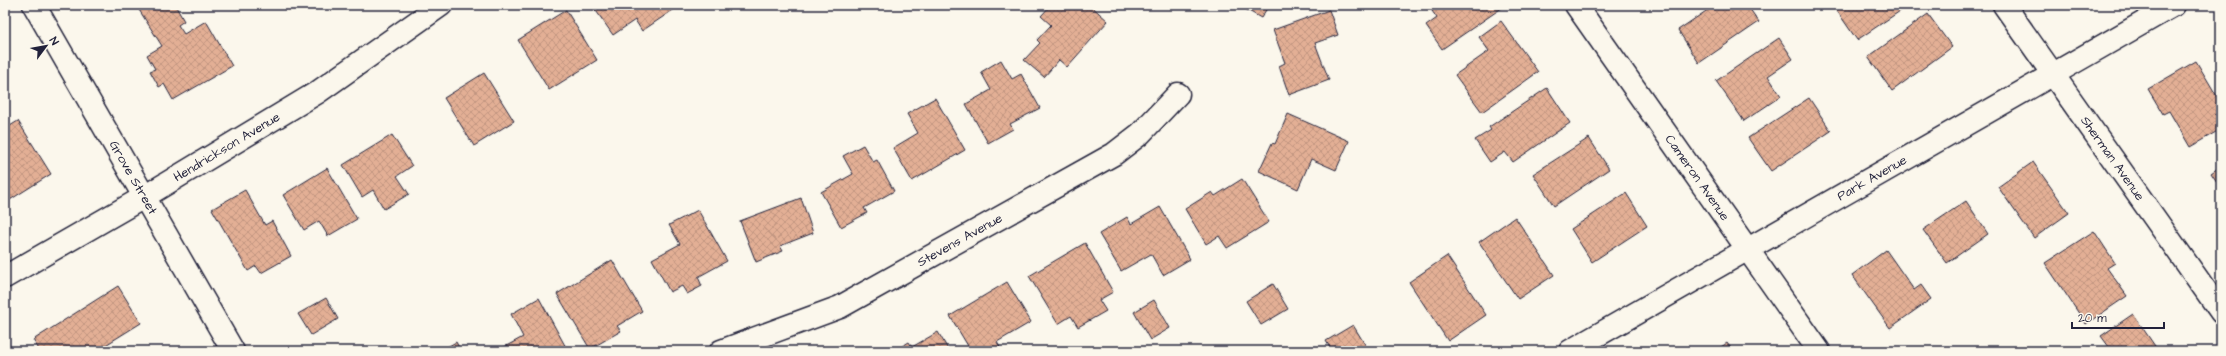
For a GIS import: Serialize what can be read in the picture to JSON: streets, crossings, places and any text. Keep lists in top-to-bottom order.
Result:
{
  "streets": {
    "street": [
      "Hendrickson Avenue",
      "Sherman Avenue",
      "Grove Street",
      "Cameron Avenue",
      "Park Avenue",
      "Stevens Avenue"
    ]
  },
  "crossings": [
    ["Hendrickson Avenue", "Grove Street"],
    ["Sherman Avenue", "Park Avenue"],
    ["Cameron Avenue", "Park Avenue"]
  ],
  "scale_bar": "20 m",
  "north": "top right"
}
